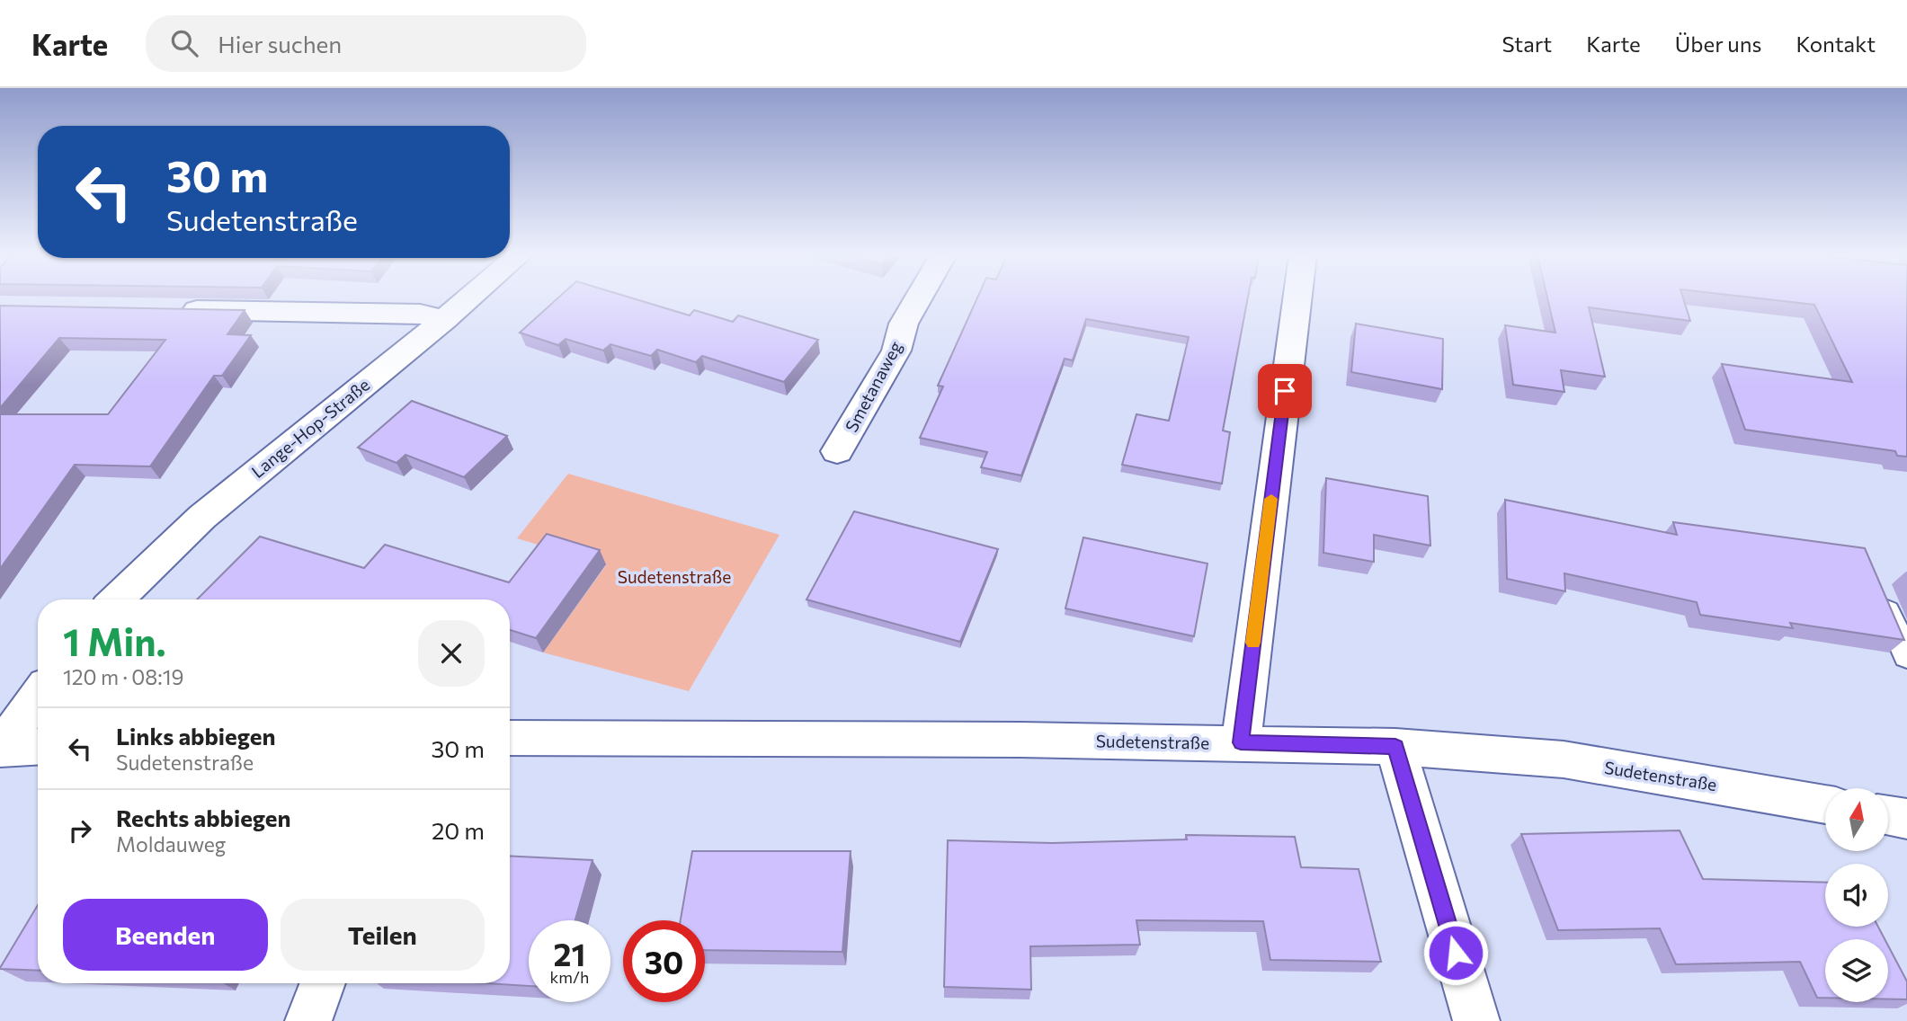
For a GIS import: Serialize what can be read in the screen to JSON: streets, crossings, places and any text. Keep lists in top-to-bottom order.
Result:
{
  "streets": {
    "street": ["Smetanaweg", "Lange-Hop-Straße", "Sudetenstraße"]
  },
  "parks": ["Sudetenstraße"],
  "north": "top",
  "page": {
    "header": "Karte",
    "search": "Hier suchen",
    "nav": [
      "Start",
      "Karte",
      "Über uns",
      "Kontakt"
    ],
    "turn": ["30 m", "Sudetenstraße"],
    "heading": ["1 Min.", "120 m · 08:19"],
    "list": [
      {
        "name": "Links abbiegen",
        "note": "Sudetenstraße",
        "value": "30 m"
      },
      {
        "name": "Rechts abbiegen",
        "note": "Moldauweg",
        "value": "20 m"
      }
    ],
    "buttons": ["Beenden", "Teilen"],
    "speed": "21 km/h",
    "limit": "30"
  }
}
